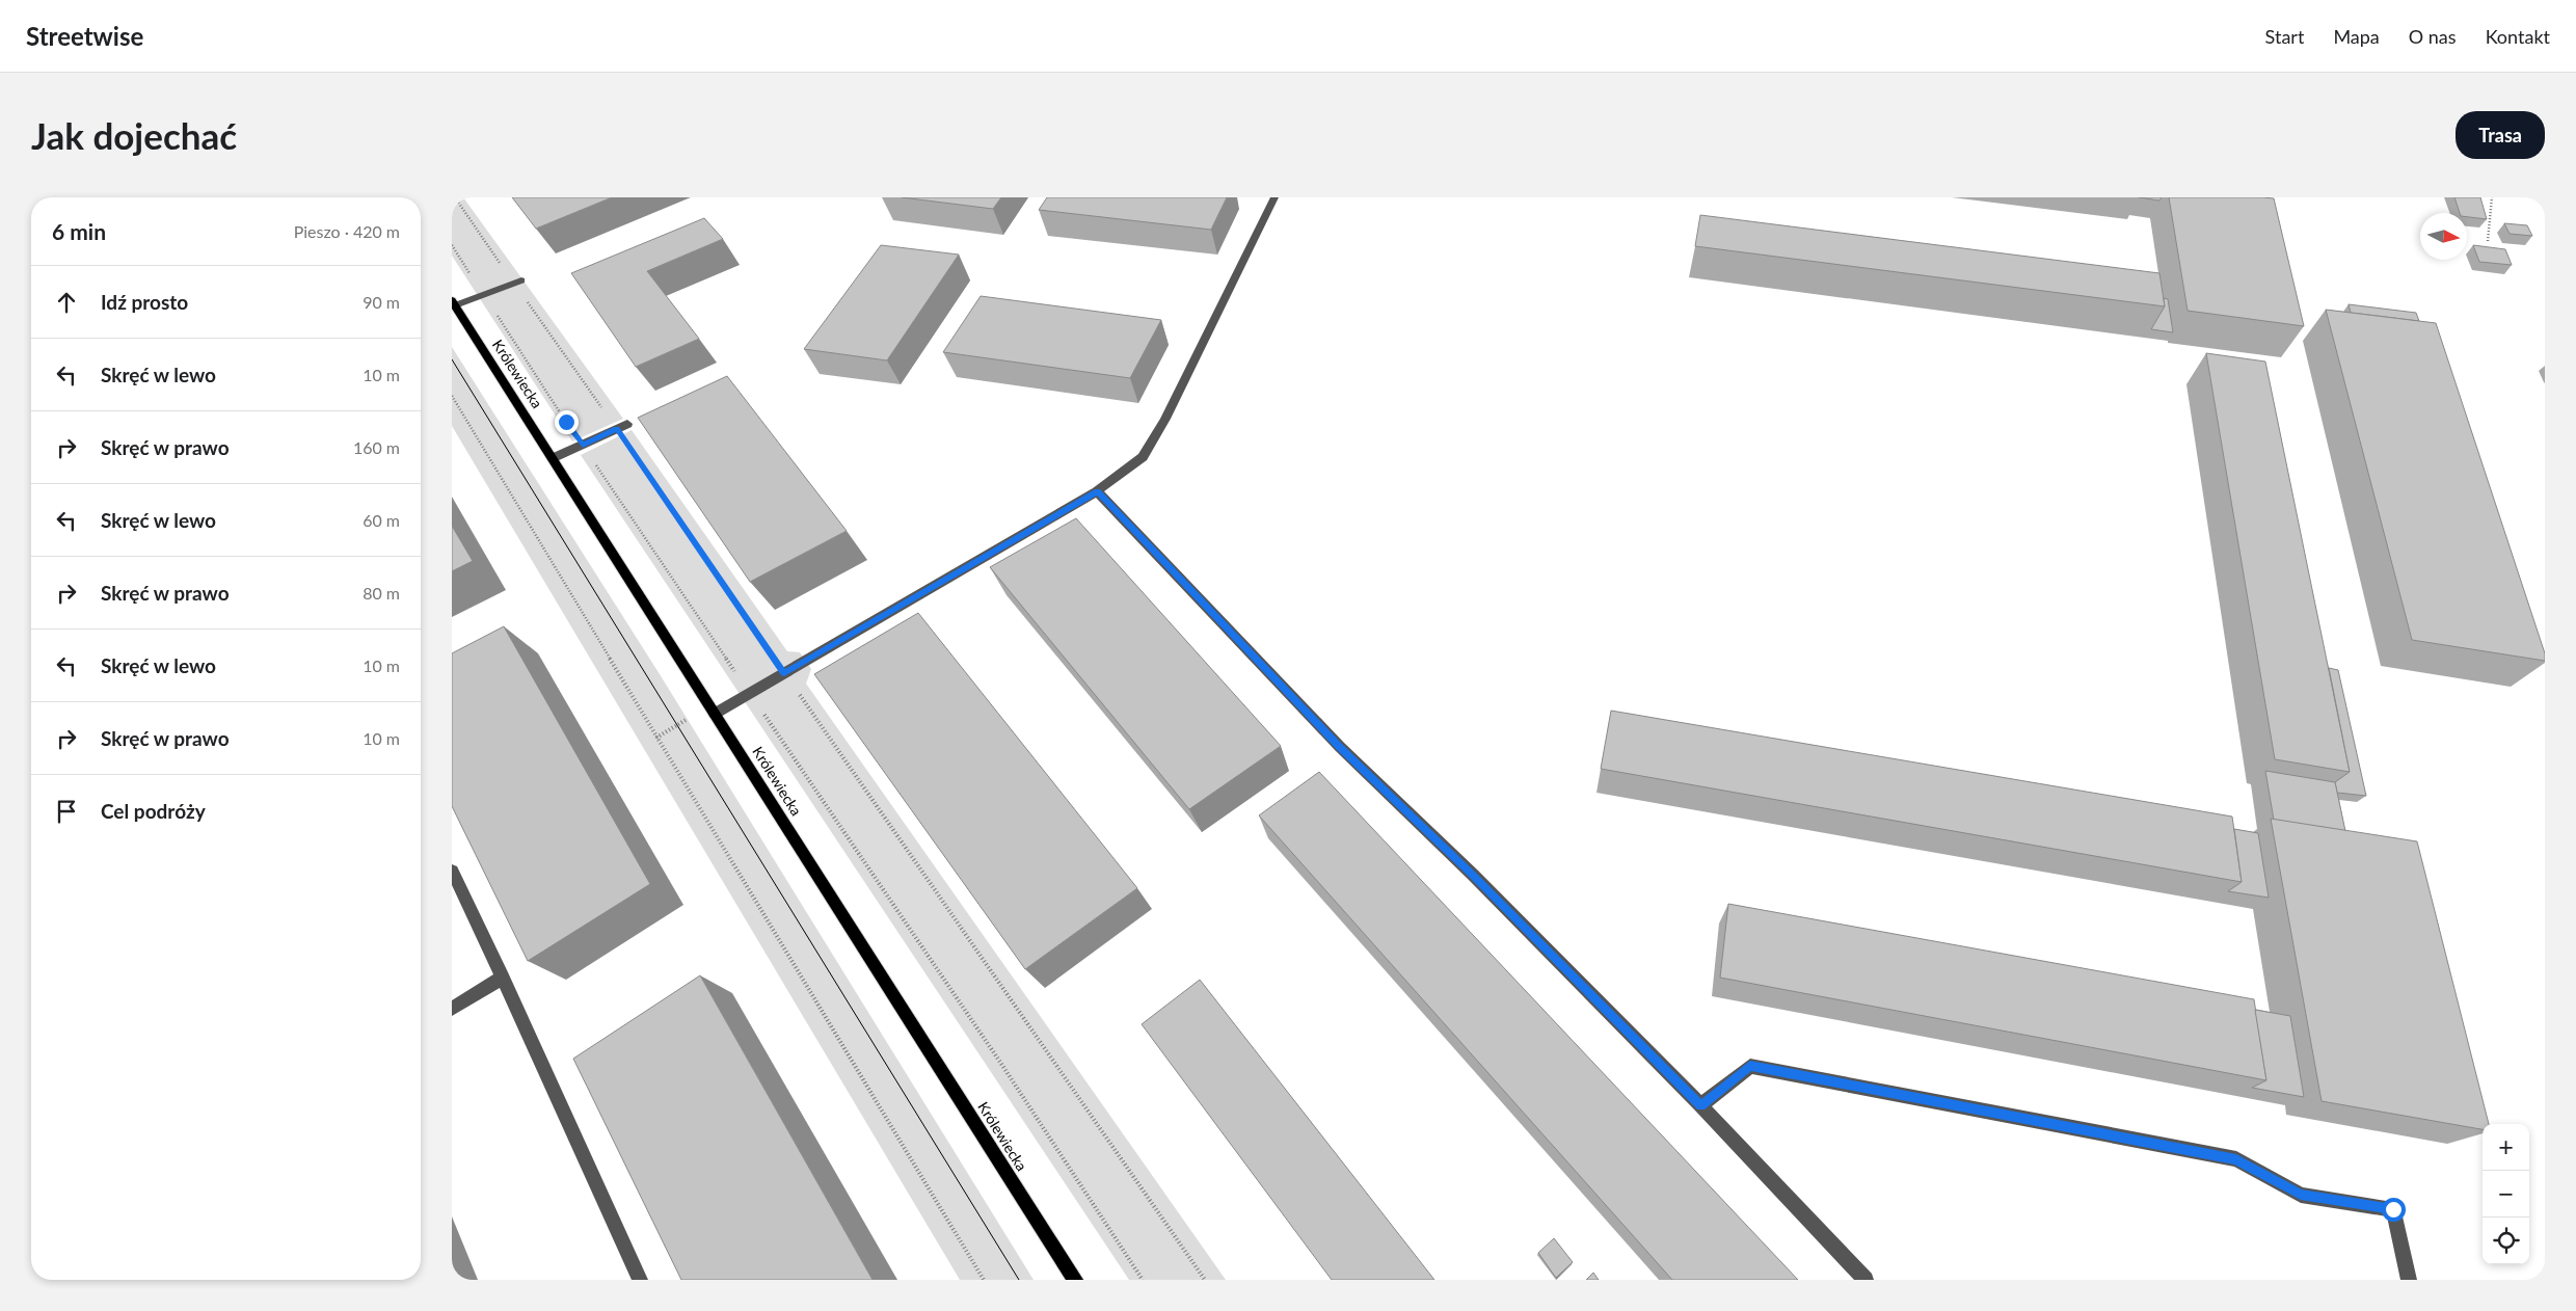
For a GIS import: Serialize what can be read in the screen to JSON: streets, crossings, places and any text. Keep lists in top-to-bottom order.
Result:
{
  "streets": {
    "main road": ["Królewiecka"]
  },
  "north": "right",
  "page": {
    "header": "Streetwise",
    "nav": [
      "Start",
      "Mapa",
      "O nas",
      "Kontakt"
    ],
    "buttons": "Trasa",
    "title": "Jak dojechać",
    "heading": ["6 min", "Pieszo · 420 m"],
    "list": [
      ["Idź prosto", "90 m"],
      ["Skręć w lewo", "10 m"],
      ["Skręć w prawo", "160 m"],
      ["Skręć w lewo", "60 m"],
      ["Skręć w prawo", "80 m"],
      ["Skręć w lewo", "10 m"],
      ["Skręć w prawo", "10 m"],
      "Cel podróży"
    ],
    "map_buttons": ["+", "−"]
  }
}
